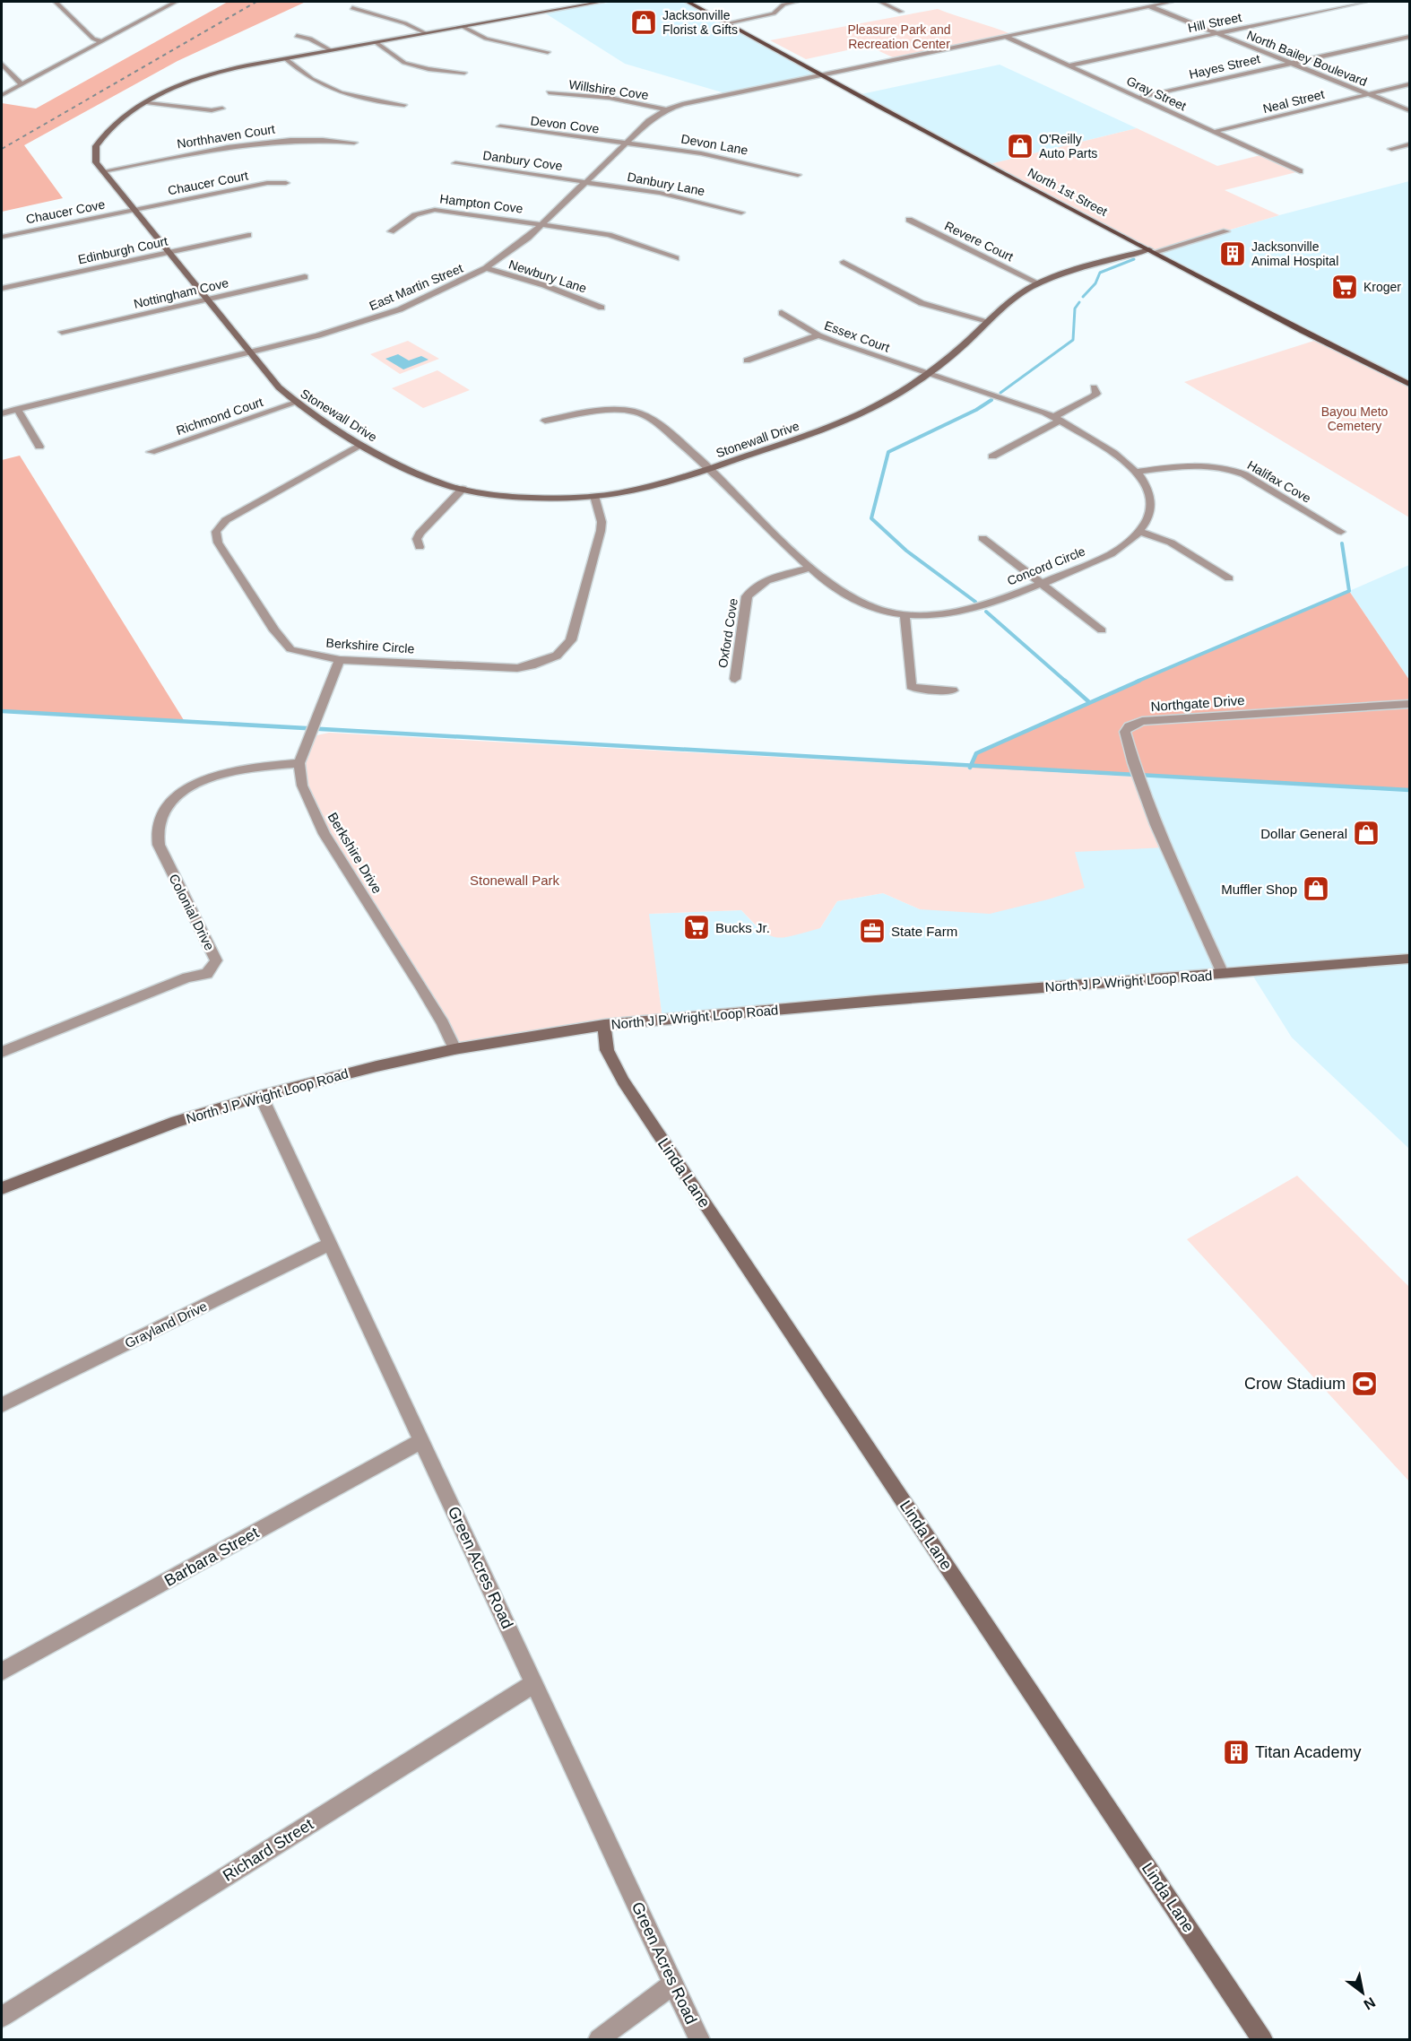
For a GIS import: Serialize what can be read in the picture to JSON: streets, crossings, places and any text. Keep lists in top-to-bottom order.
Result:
{
  "streets": {
    "main road": ["North 1st Street"],
    "street": [
      "Hill Street",
      "North Bailey Boulevard",
      "Hayes Street",
      "Willshire Cove",
      "Gray Street",
      "Neal Street",
      "Devon Cove",
      "Northhaven Court",
      "Devon Lane",
      "Danbury Cove",
      "Chaucer Court",
      "Danbury Lane",
      "Hampton Cove",
      "Chaucer Cove",
      "Revere Court",
      "Edinburgh Court",
      "Newbury Lane",
      "East Martin Street",
      "Nottingham Cove",
      "Essex Court",
      "Stonewall Drive",
      "Richmond Court",
      "Halifax Cove",
      "Concord Circle",
      "Oxford Cove",
      "Berkshire Circle",
      "Northgate Drive",
      "Berkshire Drive",
      "Colonial Drive",
      "North J P Wright Loop Road",
      "Linda Lane",
      "Grayland Drive",
      "Barbara Street",
      "Green Acres Road",
      "Richard Street"
    ]
  },
  "crossings": [
    ["Hill Street", "North Bailey Boulevard"],
    ["Hill Street", "Gray Street"],
    ["North Bailey Boulevard", "Hayes Street"],
    ["North Bailey Boulevard", "Neal Street"],
    ["North Bailey Boulevard", "East Martin Street"],
    ["Hayes Street", "Gray Street"],
    ["Willshire Cove", "East Martin Street"],
    ["Gray Street", "Neal Street"],
    ["Gray Street", "East Martin Street"],
    ["Devon Cove", "Devon Lane"],
    ["Devon Cove", "East Martin Street"],
    ["Northhaven Court", "Stonewall Drive"],
    ["Devon Lane", "East Martin Street"],
    ["Danbury Cove", "Danbury Lane"],
    ["Danbury Cove", "East Martin Street"],
    ["Chaucer Court", "Chaucer Cove"],
    ["Chaucer Court", "Stonewall Drive"],
    ["Danbury Lane", "East Martin Street"],
    ["North 1st Street", "East Martin Street"],
    ["North 1st Street", "Stonewall Drive"],
    ["Hampton Cove", "East Martin Street"],
    ["Chaucer Cove", "Stonewall Drive"],
    ["Revere Court", "Stonewall Drive"],
    ["Edinburgh Court", "Stonewall Drive"],
    ["Newbury Lane", "East Martin Street"],
    ["East Martin Street", "Stonewall Drive"],
    ["Nottingham Cove", "Stonewall Drive"],
    ["Essex Court", "Stonewall Drive"],
    ["Stonewall Drive", "Richmond Court"],
    ["Stonewall Drive", "Concord Circle"],
    ["Stonewall Drive", "Berkshire Circle"],
    ["Concord Circle", "Oxford Cove"],
    ["Berkshire Circle", "Berkshire Drive"],
    ["Northgate Drive", "North J P Wright Loop Road"],
    ["Berkshire Drive", "Colonial Drive"],
    ["Berkshire Drive", "North J P Wright Loop Road"],
    ["North J P Wright Loop Road", "Linda Lane"],
    ["North J P Wright Loop Road", "Green Acres Road"],
    ["Grayland Drive", "Green Acres Road"],
    ["Barbara Street", "Green Acres Road"],
    ["Green Acres Road", "Richard Street"]
  ],
  "parks": ["Pleasure Park and Recreation Center", "Bayou Meto Cemetery", "Stonewall Park"],
  "places": {
    "shop": [
      "Jacksonville Florist & Gifts",
      "O'Reilly Auto Parts",
      "Dollar General",
      "Muffler Shop"
    ],
    "building": ["Jacksonville Animal Hospital", "Titan Academy"],
    "supermarket": ["Kroger", "Bucks Jr."],
    "office": ["State Farm"],
    "sports": ["Crow Stadium"]
  },
  "north": "bottom right"
}
